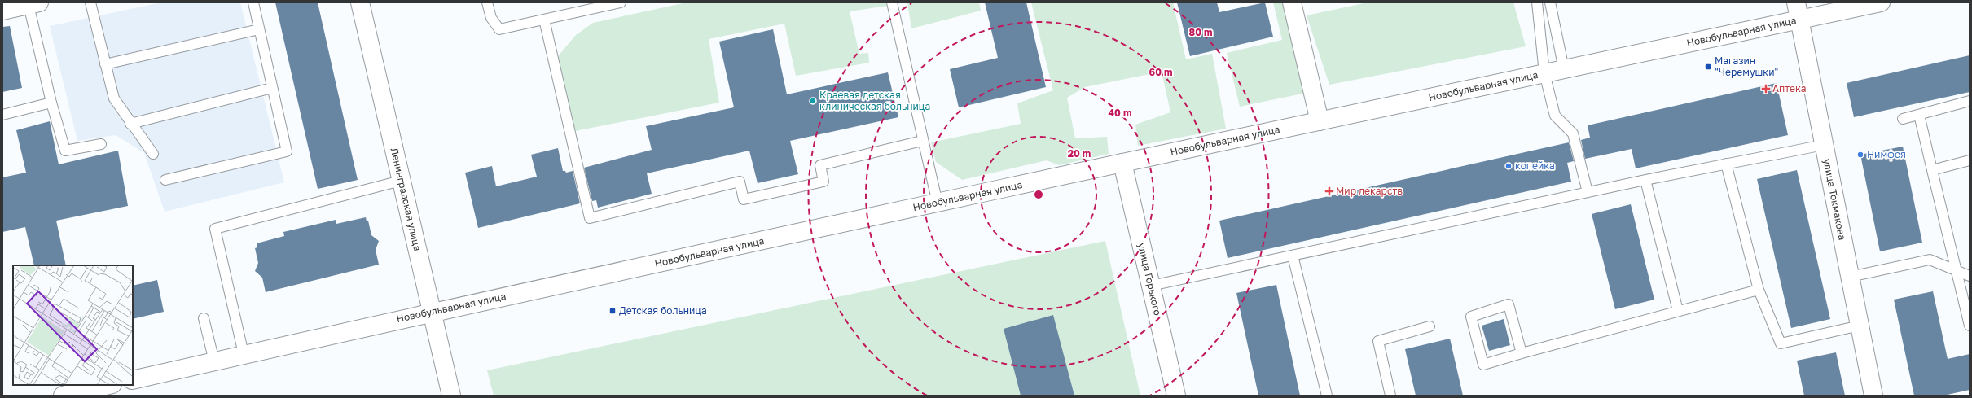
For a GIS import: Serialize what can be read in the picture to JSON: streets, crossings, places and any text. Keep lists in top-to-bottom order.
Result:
{
  "streets": {
    "street": [
      "Новобульварная улица",
      "Ленинградская улица",
      "улица Токмакова",
      "улица Горького"
    ]
  },
  "crossings": [
    ["Новобульварная улица", "Ленинградская улица"],
    ["Новобульварная улица", "улица Токмакова"],
    ["Новобульварная улица", "улица Горького"]
  ],
  "places": {
    "transit": ["Магазин \"Черемушки\"", "Детская больница"],
    "health": ["Аптека", "Мир лекарств"],
    "other": ["Краевая детская клиническая больница", "Нимфея", "копейка"]
  },
  "rings": [
    "80 m",
    "60 m",
    "40 m",
    "20 m"
  ]
}
